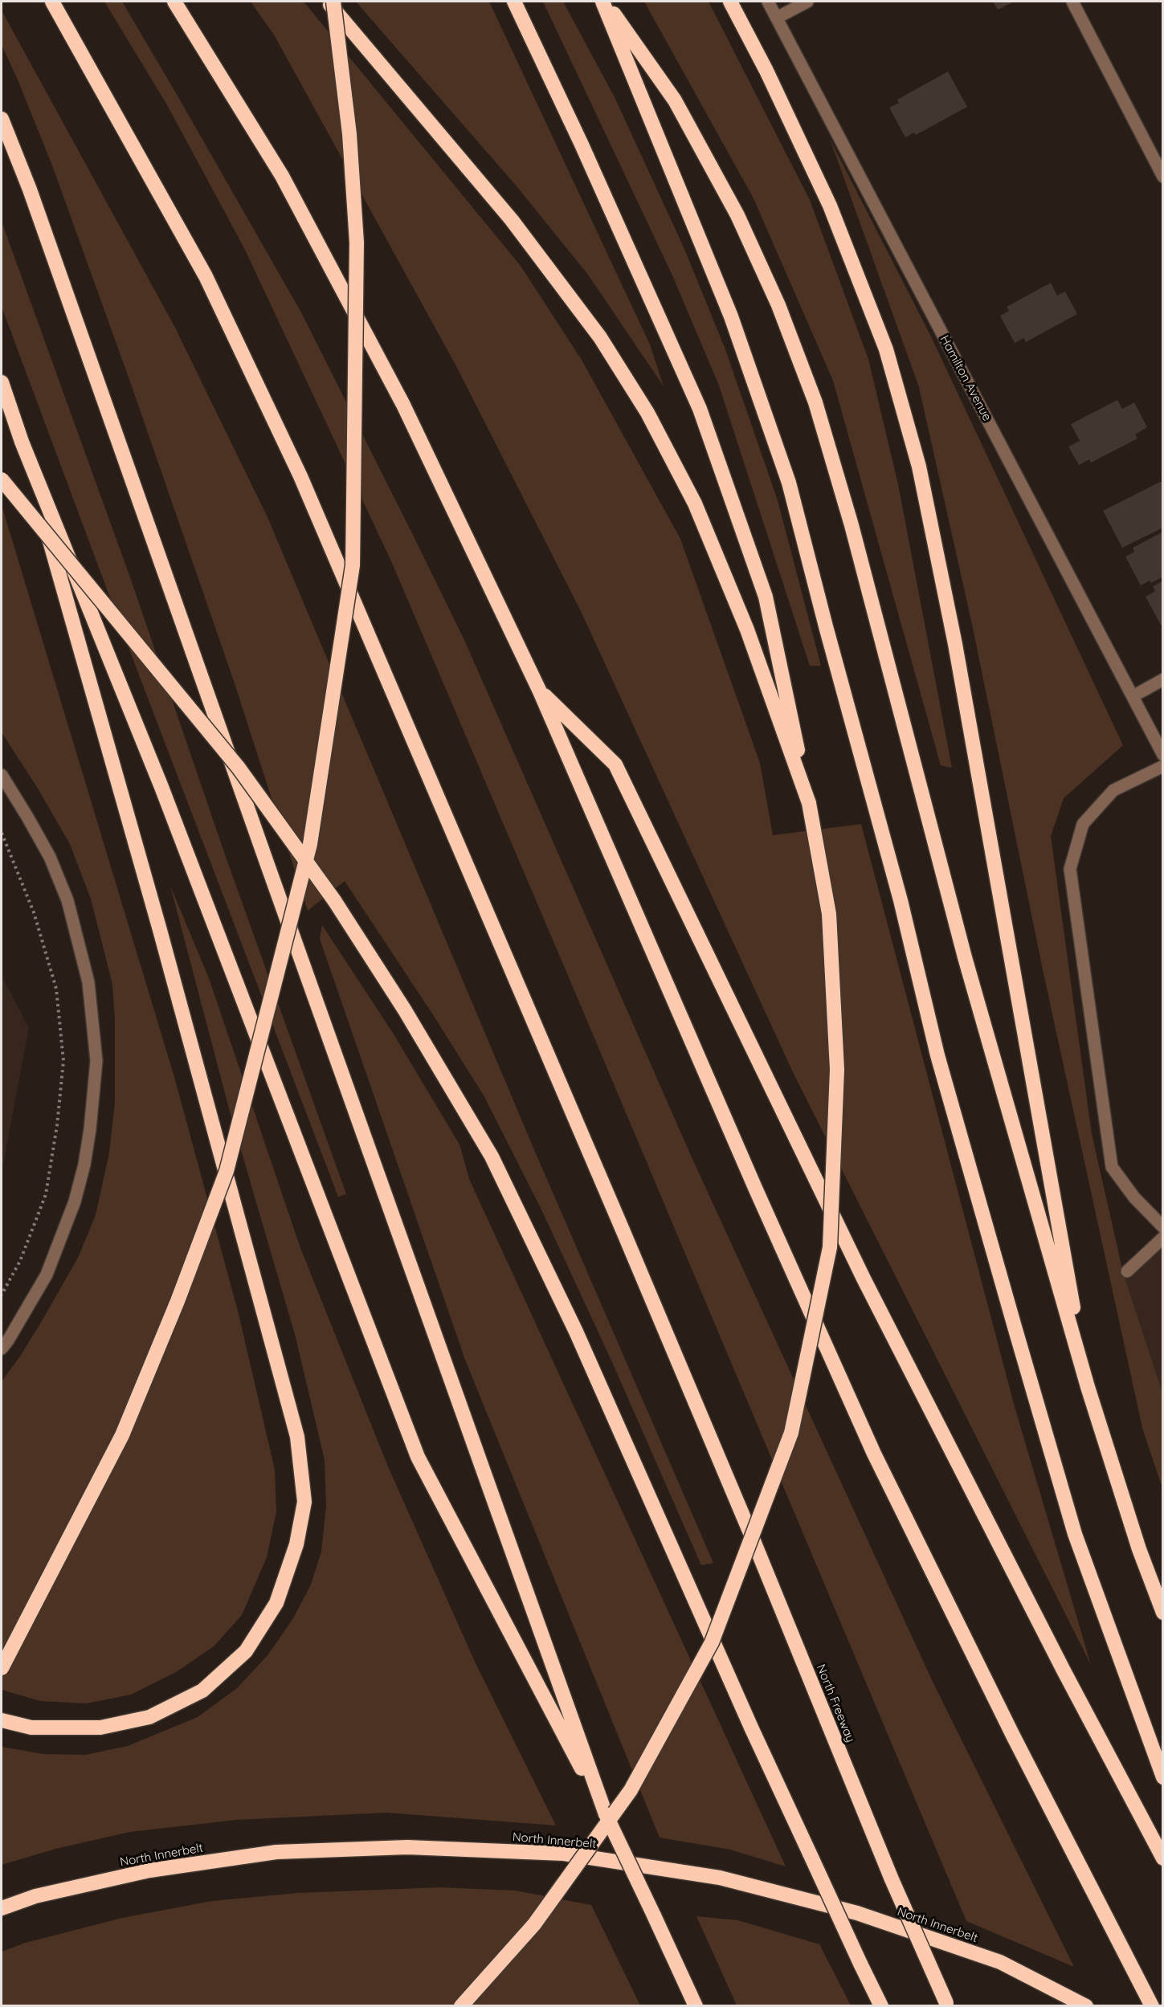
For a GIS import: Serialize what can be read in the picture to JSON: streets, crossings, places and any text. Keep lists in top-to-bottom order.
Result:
{
  "streets": {
    "highway": ["North Freeway", "North Innerbelt"],
    "street": ["Hamilton Avenue"]
  }
}
